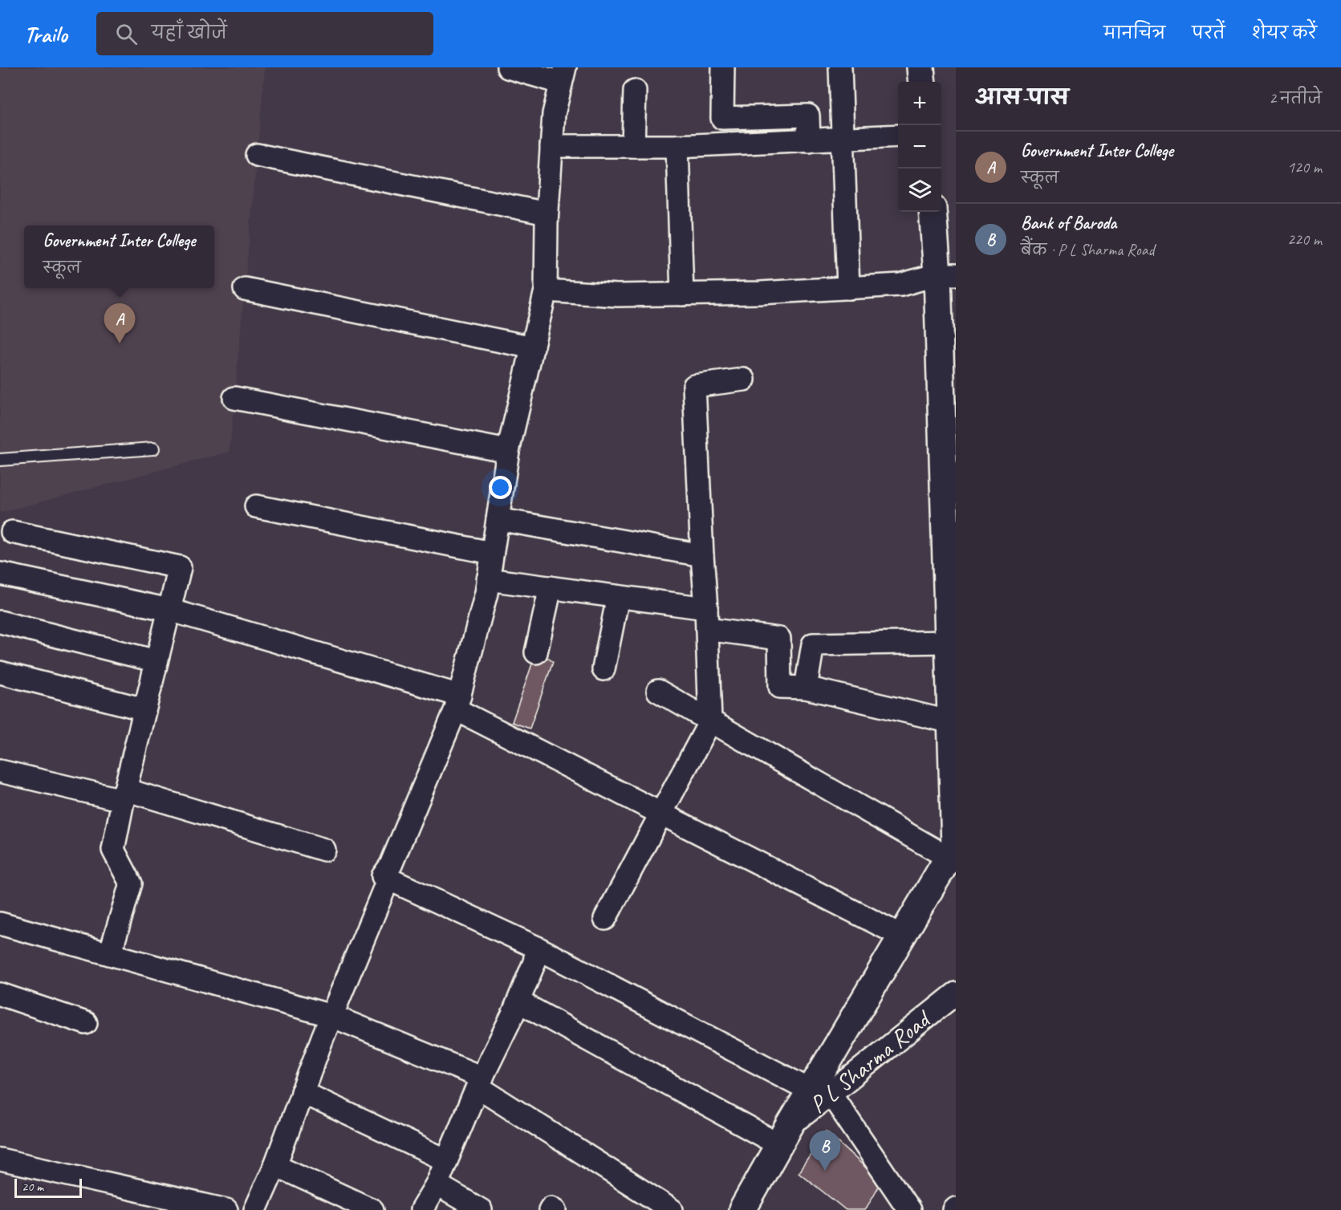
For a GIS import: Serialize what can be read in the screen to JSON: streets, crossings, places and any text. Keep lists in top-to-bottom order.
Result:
{
  "streets": {
    "street": ["P L Sharma Road"]
  },
  "scale_bar": "20 m",
  "page": {
    "header": "Trailo",
    "search": "यहाँ खोजें",
    "nav": ["मानचित्र", "परतें", "शेयर करें"],
    "heading": ["आस-पास", "2 नतीजे"],
    "map_buttons": ["+", "−"],
    "list": [
      {
        "mark": "A",
        "name": "Government Inter College",
        "note": "स्कूल",
        "value": "120 m"
      },
      {
        "mark": "B",
        "name": "Bank of Baroda",
        "note": "बैंक · P L Sharma Road",
        "value": "220 m"
      }
    ],
    "popup": ["Government Inter College", "स्कूल"],
    "pins": ["A", "B"],
    "scale": "20 m"
  }
}
